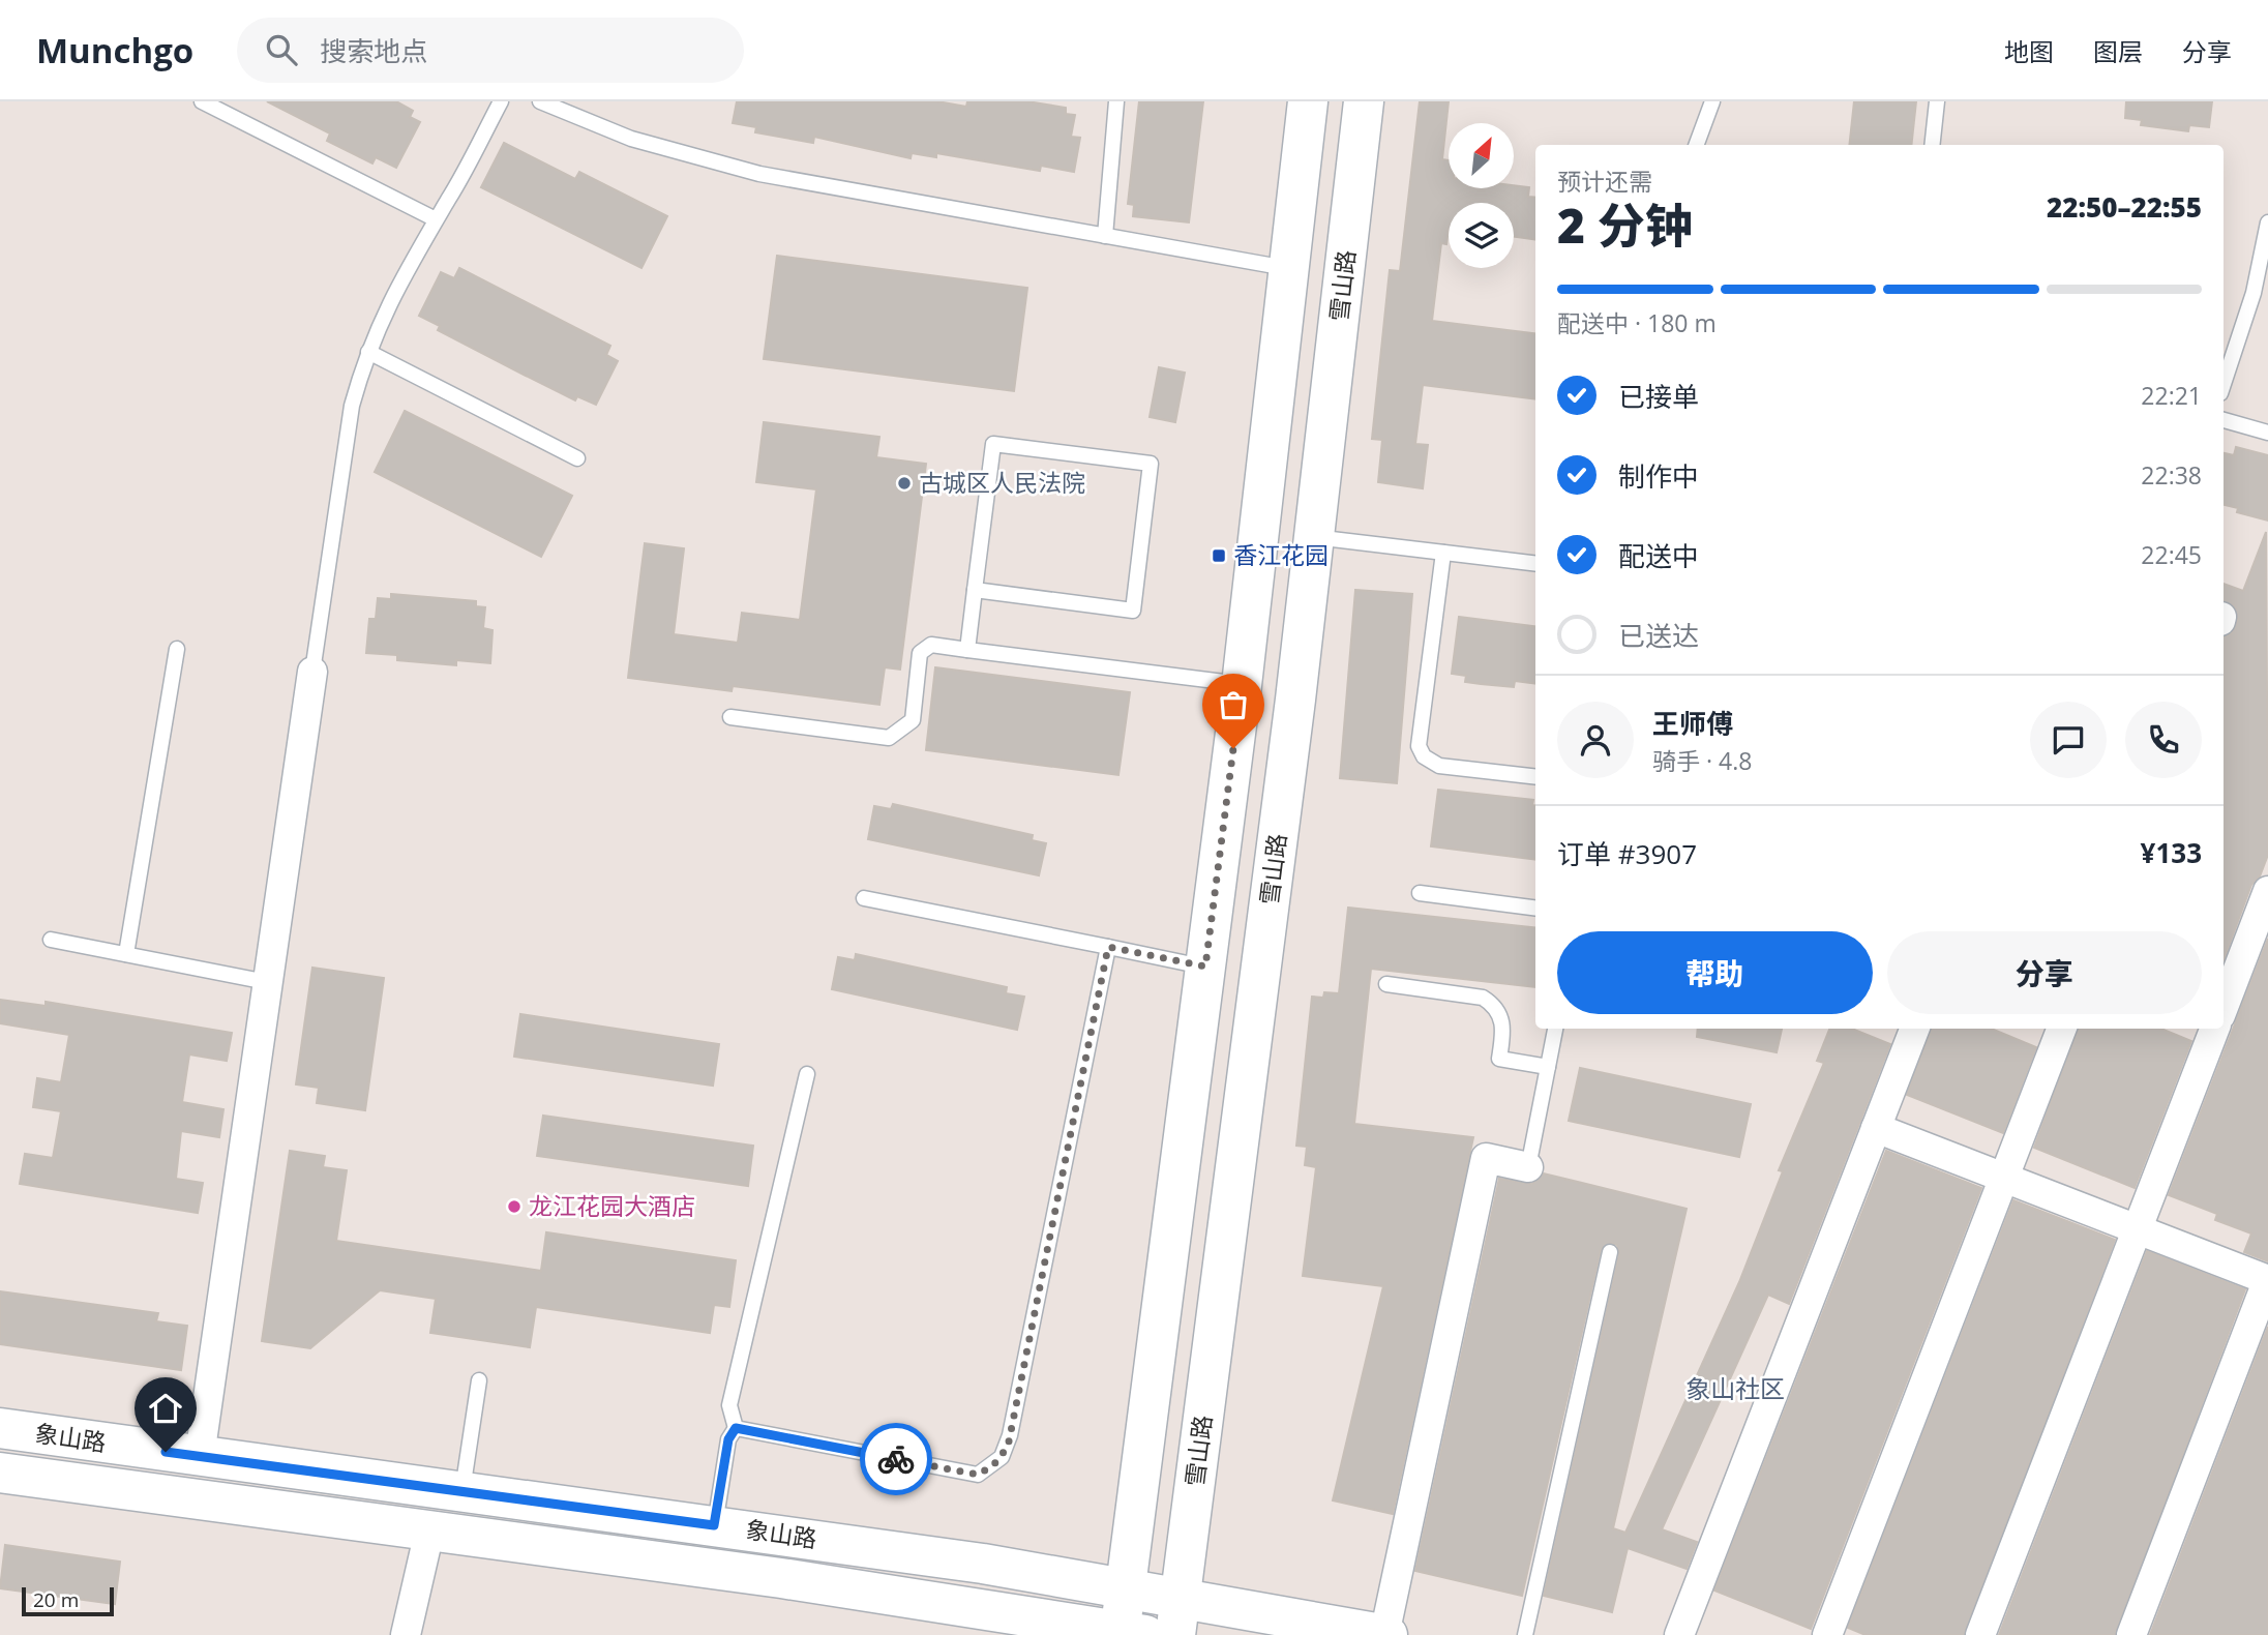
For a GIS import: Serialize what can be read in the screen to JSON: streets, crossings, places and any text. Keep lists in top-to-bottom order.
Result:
{
  "streets": {
    "main road": ["雪山路", "象山路"]
  },
  "crossings": [
    ["雪山路", "象山路"]
  ],
  "districts": ["象山社区"],
  "places": {
    "other": ["古城区人民法院", "龙江花园大酒店"],
    "transit": ["香江花园"]
  },
  "scale_bar": "20 m",
  "north": "top right",
  "page": {
    "header": "Munchgo",
    "search": "搜索地点",
    "nav": ["地图", "图层", "分享"],
    "heading": ["2 分钟", "预计还需", "22:50–22:55"],
    "panel": [
      "王师傅",
      "骑手 · 4.8",
      "订单 #3907",
      "¥133"
    ],
    "bar": "配送中 · 180 m",
    "list": [
      ["已接单", "22:21"],
      ["制作中", "22:38"],
      ["配送中", "22:45"],
      "已送达"
    ],
    "buttons": ["帮助", "分享"],
    "scale": "20 m"
  }
}
